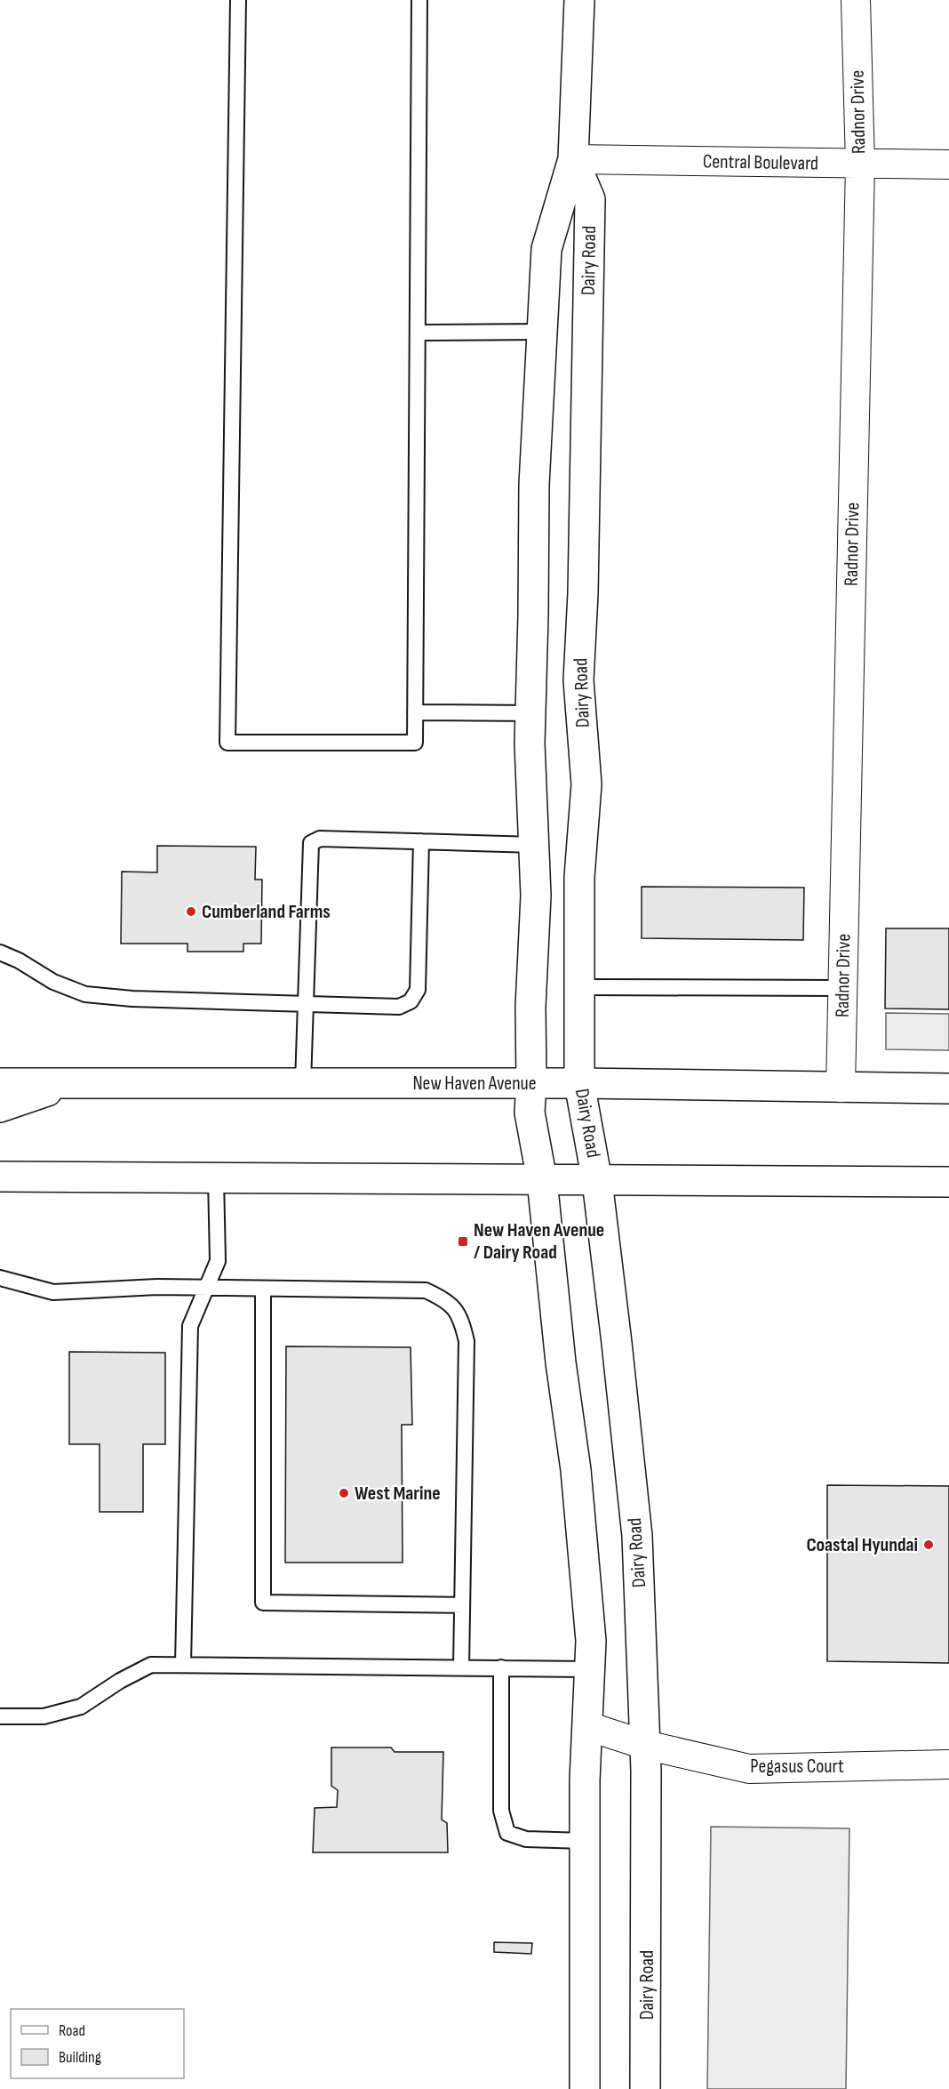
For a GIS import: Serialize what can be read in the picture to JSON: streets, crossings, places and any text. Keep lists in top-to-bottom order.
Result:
{
  "streets": {
    "street": [
      "Radnor Drive",
      "Central Boulevard",
      "Dairy Road",
      "New Haven Avenue",
      "Pegasus Court"
    ]
  },
  "crossings": [
    ["Radnor Drive", "Central Boulevard"],
    ["Radnor Drive", "New Haven Avenue"],
    ["Central Boulevard", "Dairy Road"],
    ["Dairy Road", "New Haven Avenue"],
    ["Dairy Road", "Pegasus Court"]
  ],
  "places": {
    "other": ["Cumberland Farms", "West Marine", "Coastal Hyundai"],
    "transit": ["New Haven Avenue / Dairy Road"]
  },
  "legend": ["Road", "Building"]
}
